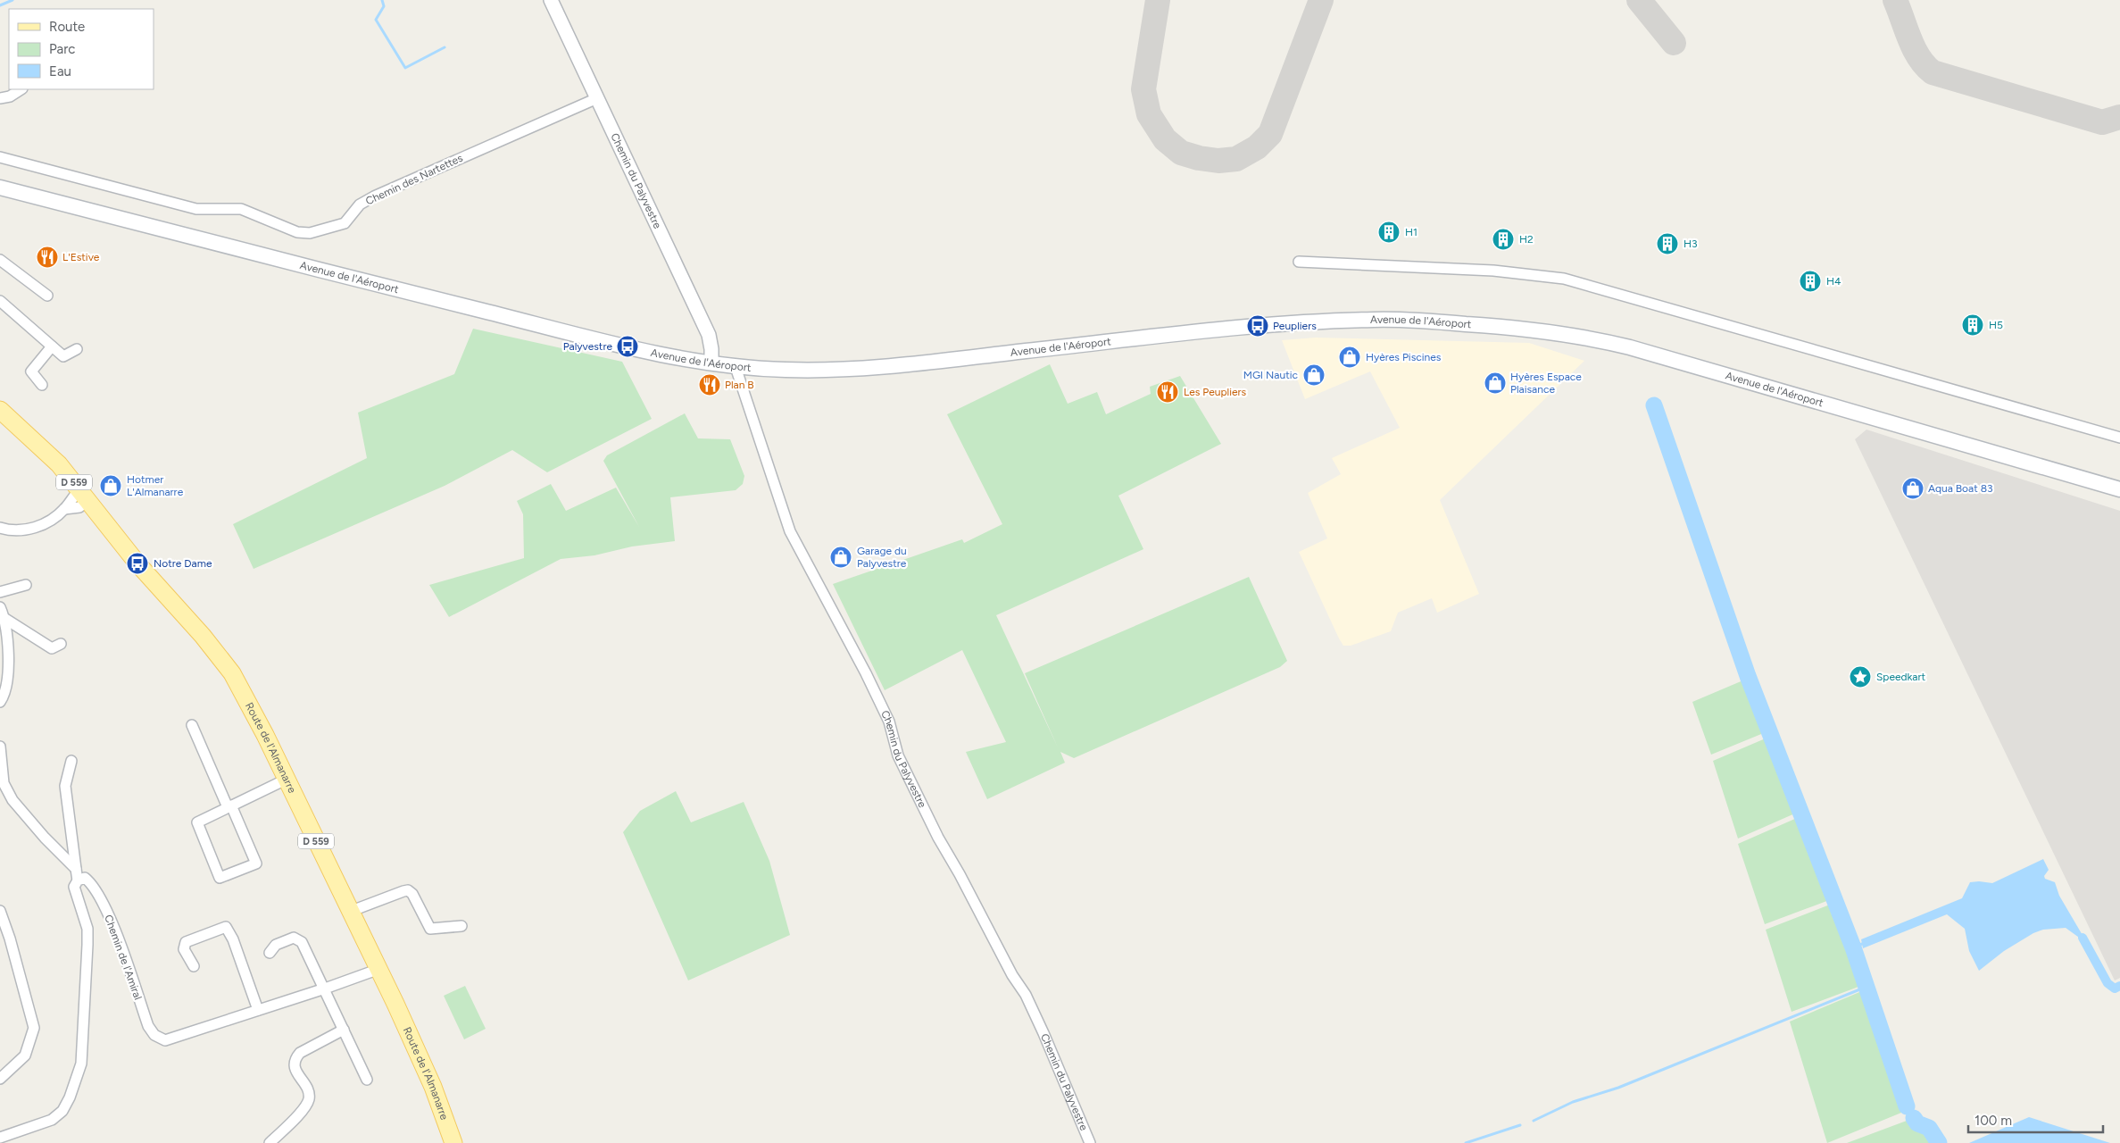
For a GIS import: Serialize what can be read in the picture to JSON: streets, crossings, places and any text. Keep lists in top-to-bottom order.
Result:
{
  "streets": {
    "main road": ["Avenue de l'Aéroport", "D 559", "Route de l'Almanarre"],
    "street": ["Chemin des Nartettes", "Chemin du Palyvestre", "Chemin de l'Amiral"]
  },
  "crossings": [
    ["Chemin des Nartettes", "Chemin du Palyvestre"],
    ["Chemin du Palyvestre", "Avenue de l'Aéroport"],
    ["Route de l'Almanarre", "Chemin de l'Amiral"]
  ],
  "places": {
    "building": [
      "H1",
      "H2",
      "H3",
      "H4",
      "H5"
    ],
    "restaurant": ["L'Estive", "Plan B", "Les Peupliers"],
    "bus stop": ["Peupliers", "Palyvestre", "Notre Dame"],
    "shop": [
      "Hyères Piscines",
      "MGI Nautic",
      "Hyères Espace Plaisance",
      "Hotmer L'Almanarre",
      "Aqua Boat 83",
      "Garage du Palyvestre"
    ],
    "place": ["Speedkart"]
  },
  "legend": ["Route", "Parc", "Eau"],
  "scale_bar": "100 m"
}
